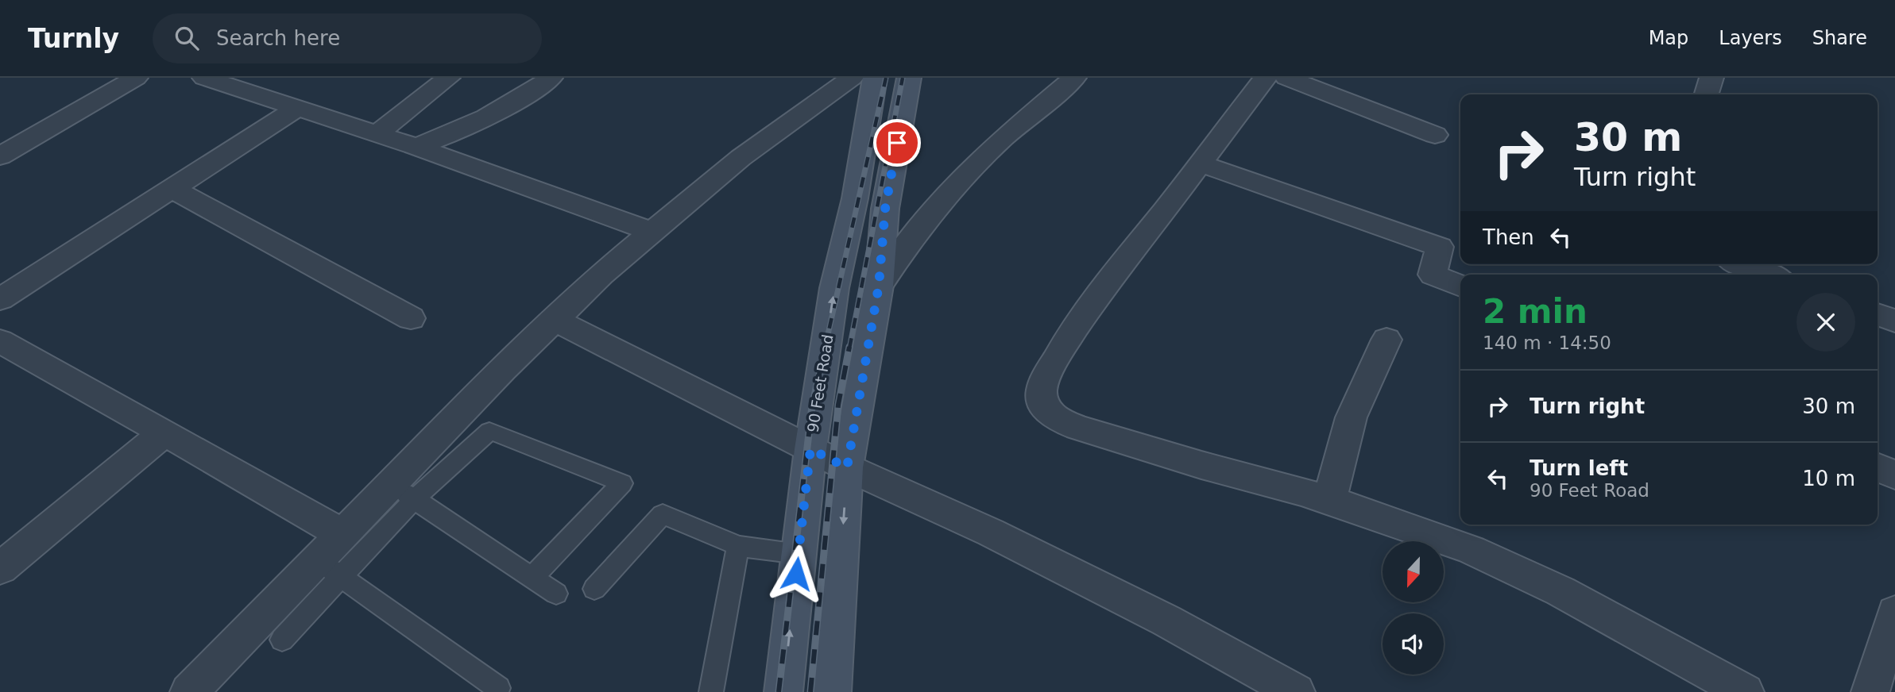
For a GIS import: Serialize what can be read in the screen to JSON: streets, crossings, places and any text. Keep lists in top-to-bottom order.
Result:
{
  "streets": {
    "main road": ["90 Feet Road"]
  },
  "north": "bottom",
  "page": {
    "header": "Turnly",
    "search": "Search here",
    "nav": ["Map", "Layers", "Share"],
    "turn": ["30 m", "Turn right"],
    "then": "Then",
    "heading": ["2 min", "140 m · 14:50"],
    "list": [
      {
        "name": "Turn right",
        "value": "30 m"
      },
      {
        "name": "Turn left",
        "note": "90 Feet Road",
        "value": "10 m"
      }
    ]
  }
}
